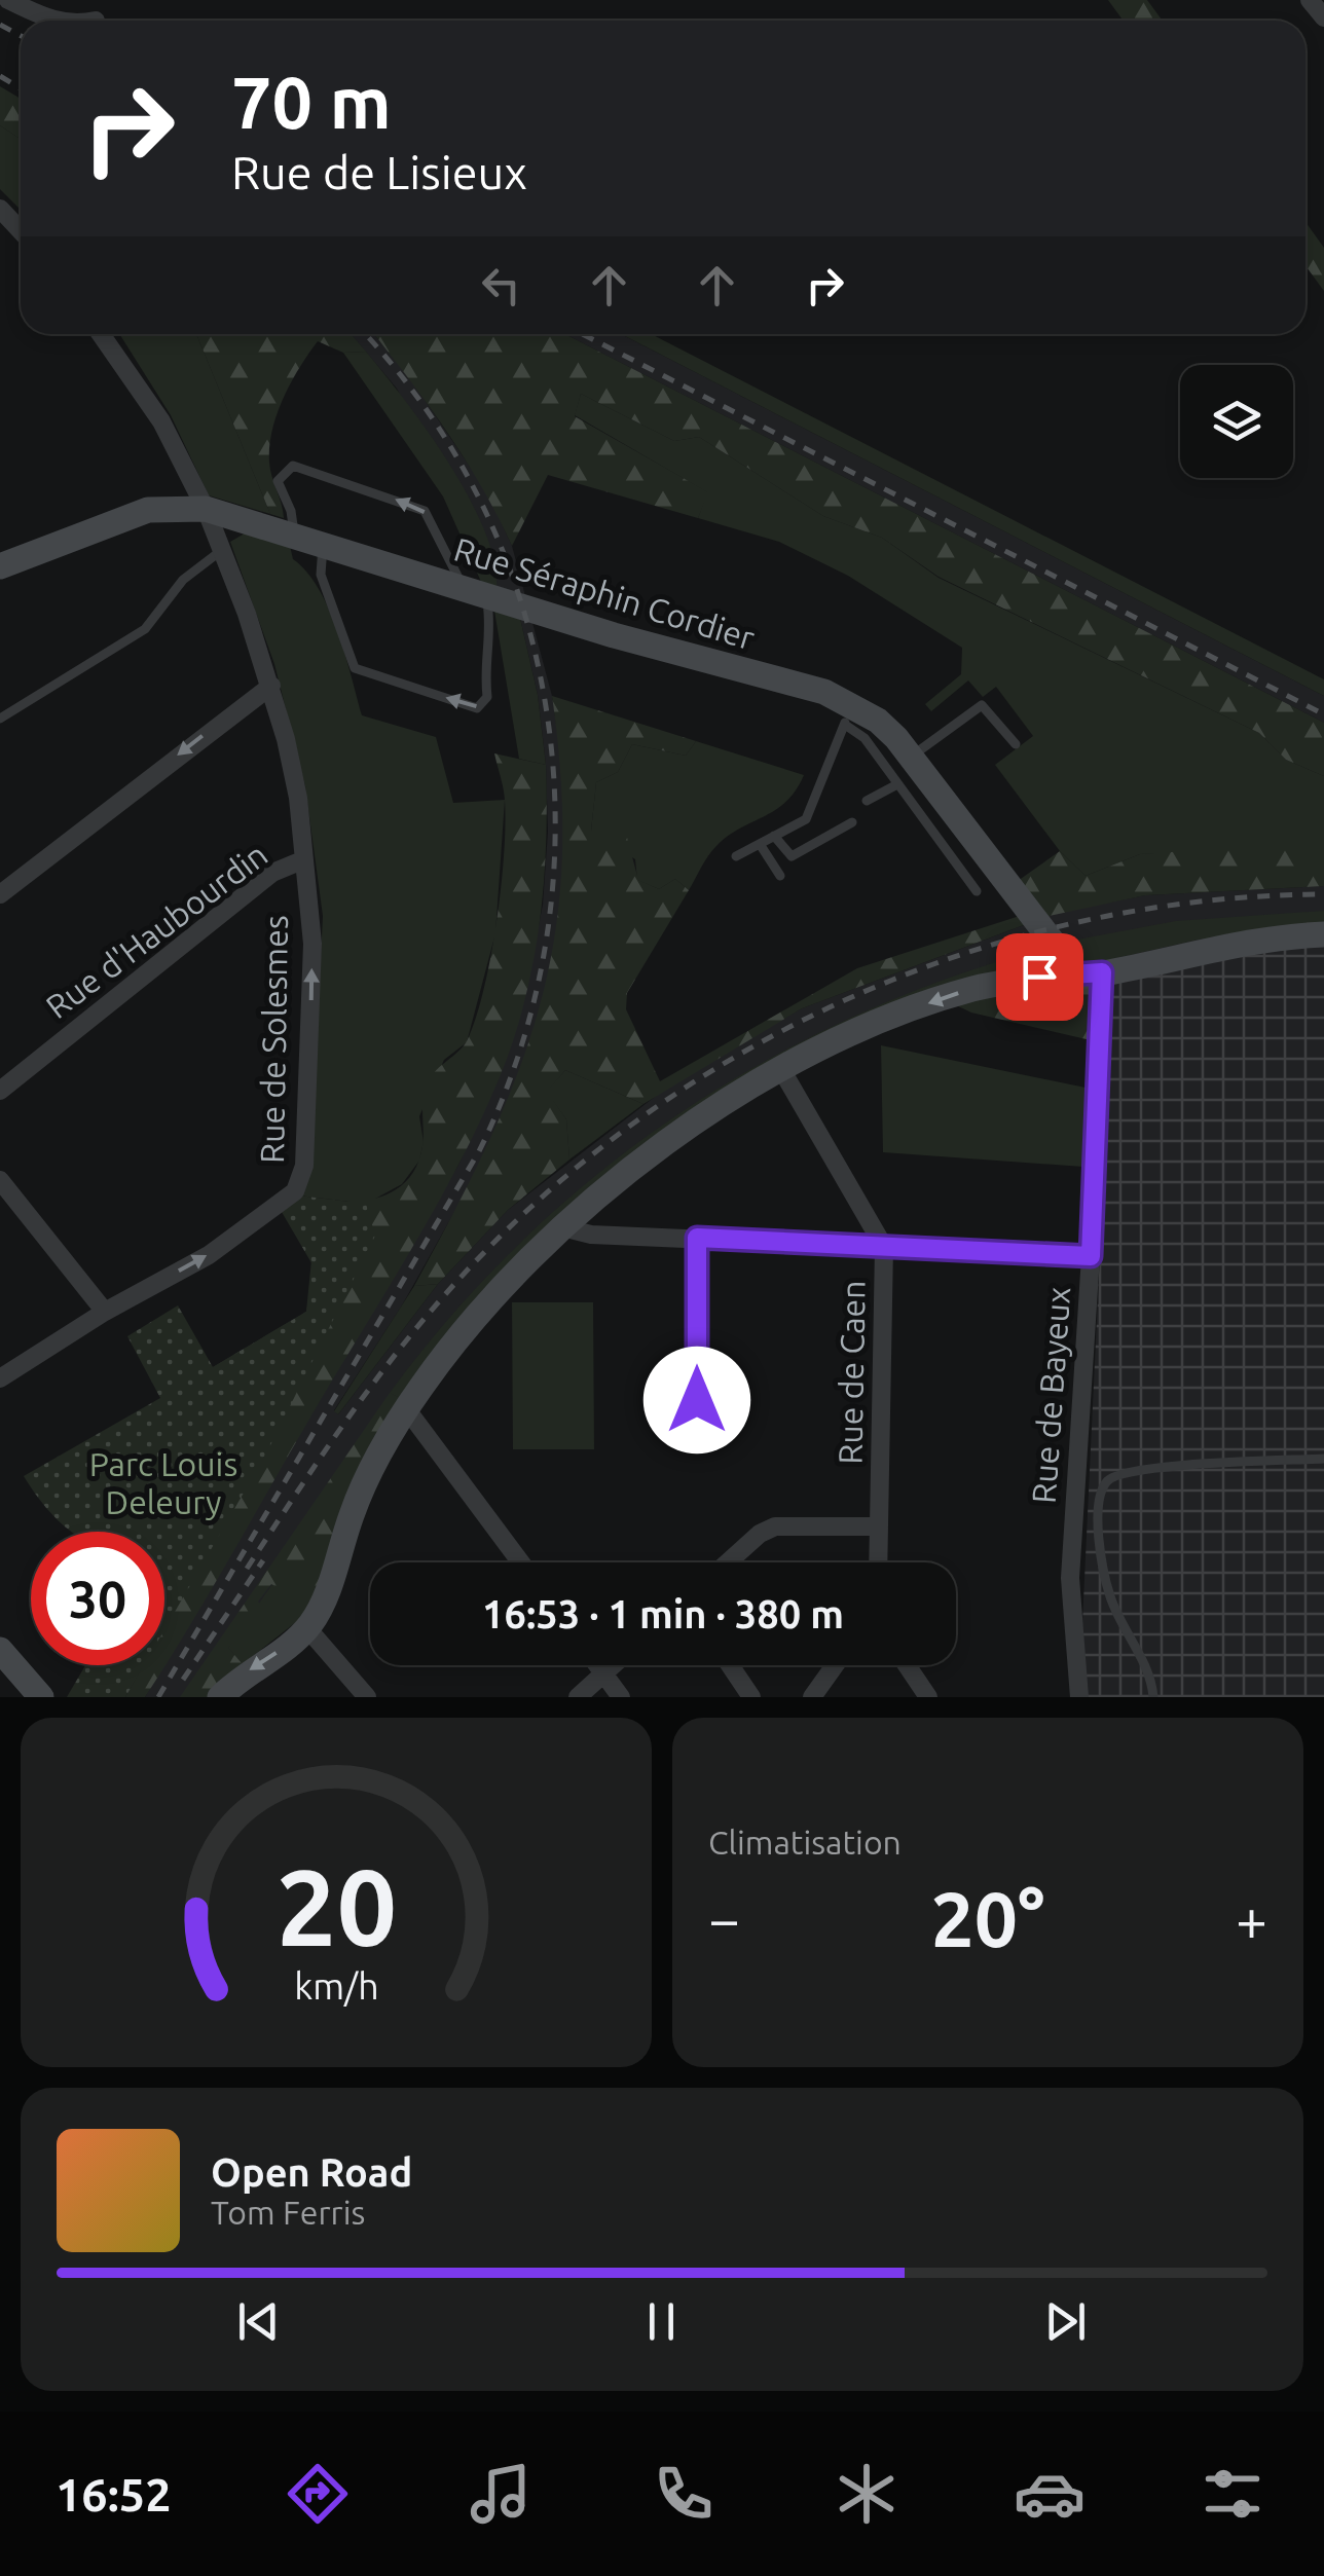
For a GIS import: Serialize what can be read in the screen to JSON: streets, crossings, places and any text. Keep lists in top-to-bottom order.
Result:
{
  "streets": {
    "street": [
      "Rue Séraphin Cordier",
      "Rue d'Haubourdin",
      "Rue de Solesmes",
      "Rue de Caen",
      "Rue de Bayeux"
    ]
  },
  "crossings": [
    ["Rue Séraphin Cordier", "Rue de Solesmes"],
    ["Rue Séraphin Cordier", "Rue de Bayeux"],
    ["Rue d'Haubourdin", "Rue de Solesmes"]
  ],
  "one_way": ["Rue de Solesmes"],
  "parks": ["Parc Louis Deleury"],
  "page": {
    "turn": ["70 m", "Rue de Lisieux"],
    "limit": "30",
    "trip": "16:53 · 1 min · 380 m",
    "tile": "Climatisation",
    "heat": ["−", "20°", "+"],
    "song": ["Open Road", "Tom Ferris"],
    "tabs": "16:52",
    "gauge": ["20", "km/h"]
  }
}
